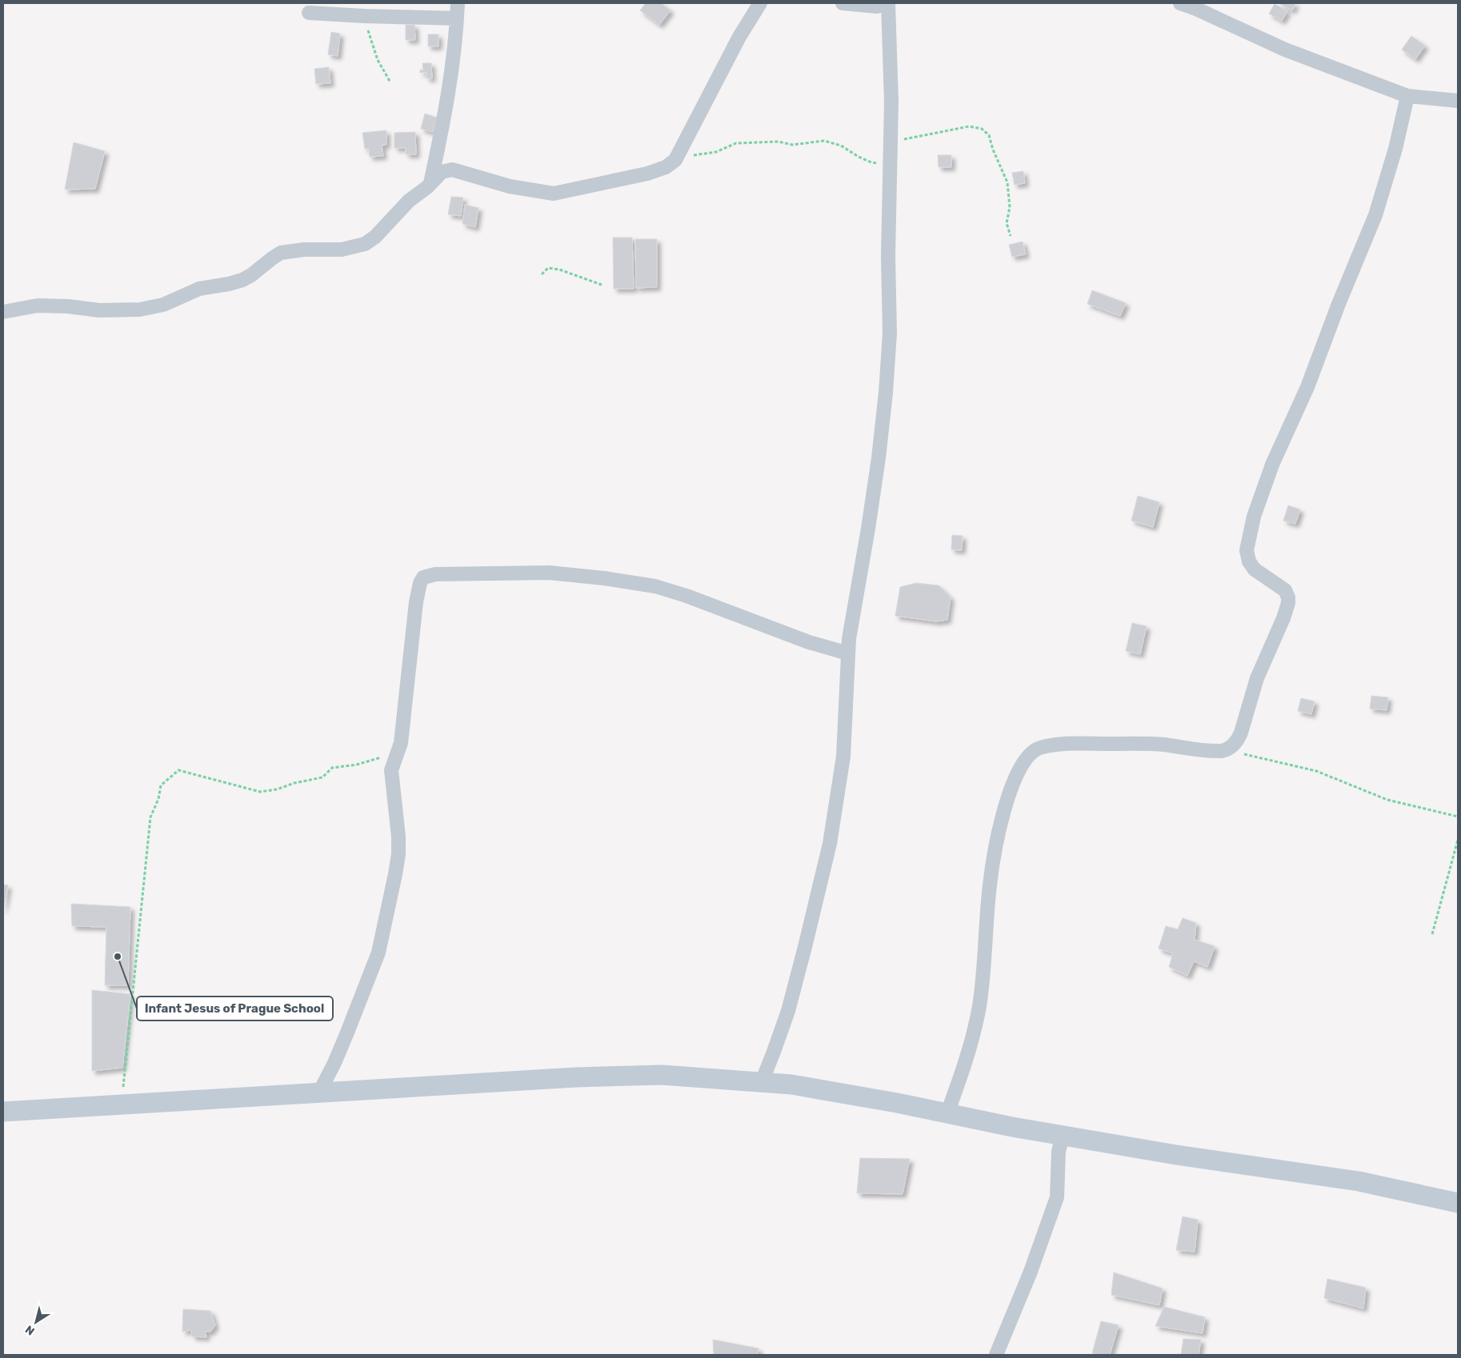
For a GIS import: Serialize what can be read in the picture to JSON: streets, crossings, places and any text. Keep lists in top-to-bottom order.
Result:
{
  "places": ["Infant Jesus of Prague School"],
  "north": "bottom left"
}
